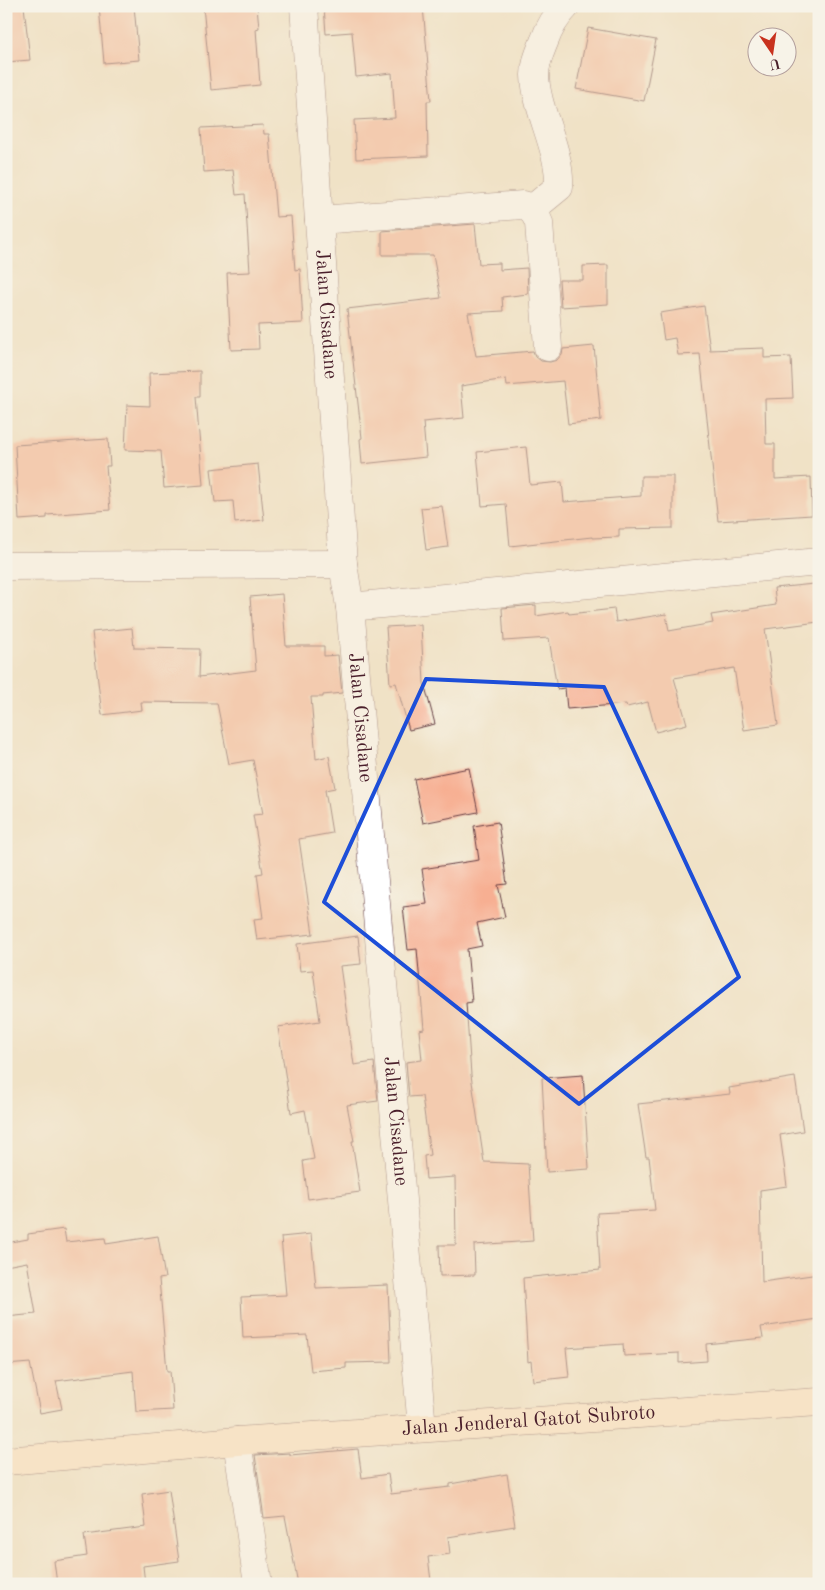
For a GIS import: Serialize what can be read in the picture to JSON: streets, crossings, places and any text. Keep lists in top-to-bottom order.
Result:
{
  "streets": {
    "main road": ["Jalan Jenderal Gatot Subroto"],
    "street": ["Jalan Cisadane"]
  },
  "crossings": [
    ["Jalan Cisadane", "Jalan Jenderal Gatot Subroto"]
  ],
  "north": "bottom"
}
